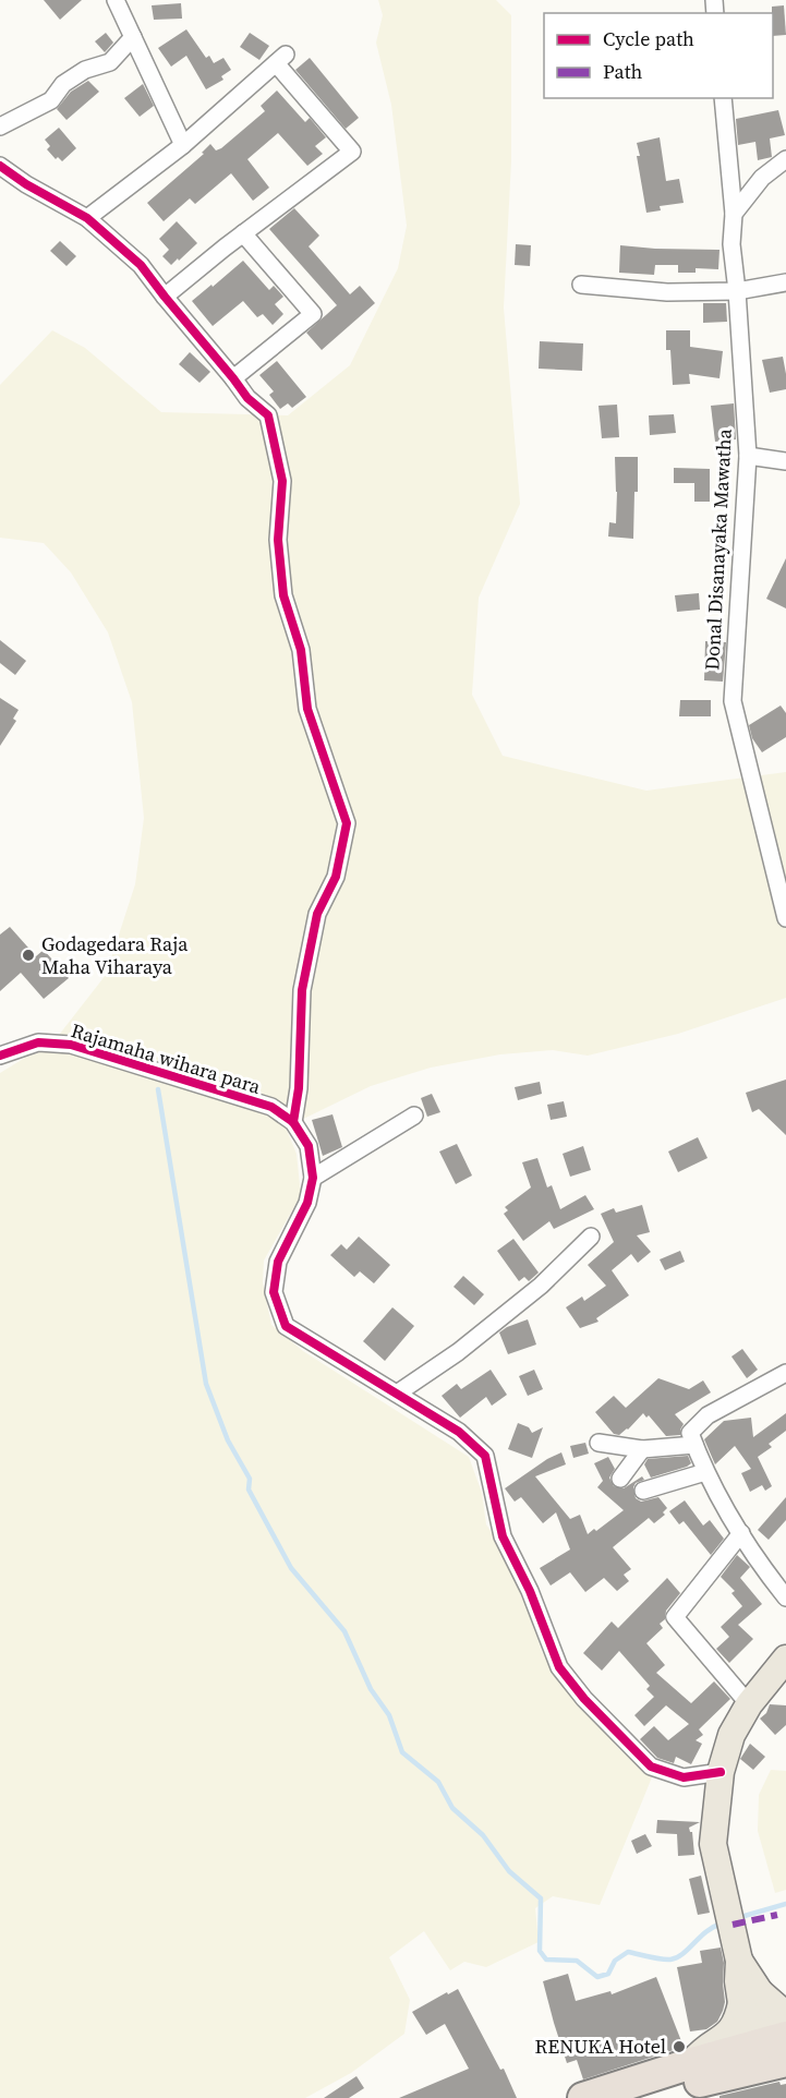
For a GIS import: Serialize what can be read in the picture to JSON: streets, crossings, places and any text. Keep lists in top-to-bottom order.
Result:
{
  "streets": {
    "street": ["Donal Disanayaka Mawatha", "Rajamaha wihara para"]
  },
  "places": ["Godagedara Raja Maha Viharaya", "RENUKA Hotel"],
  "legend": ["Cycle path", "Path"]
}
